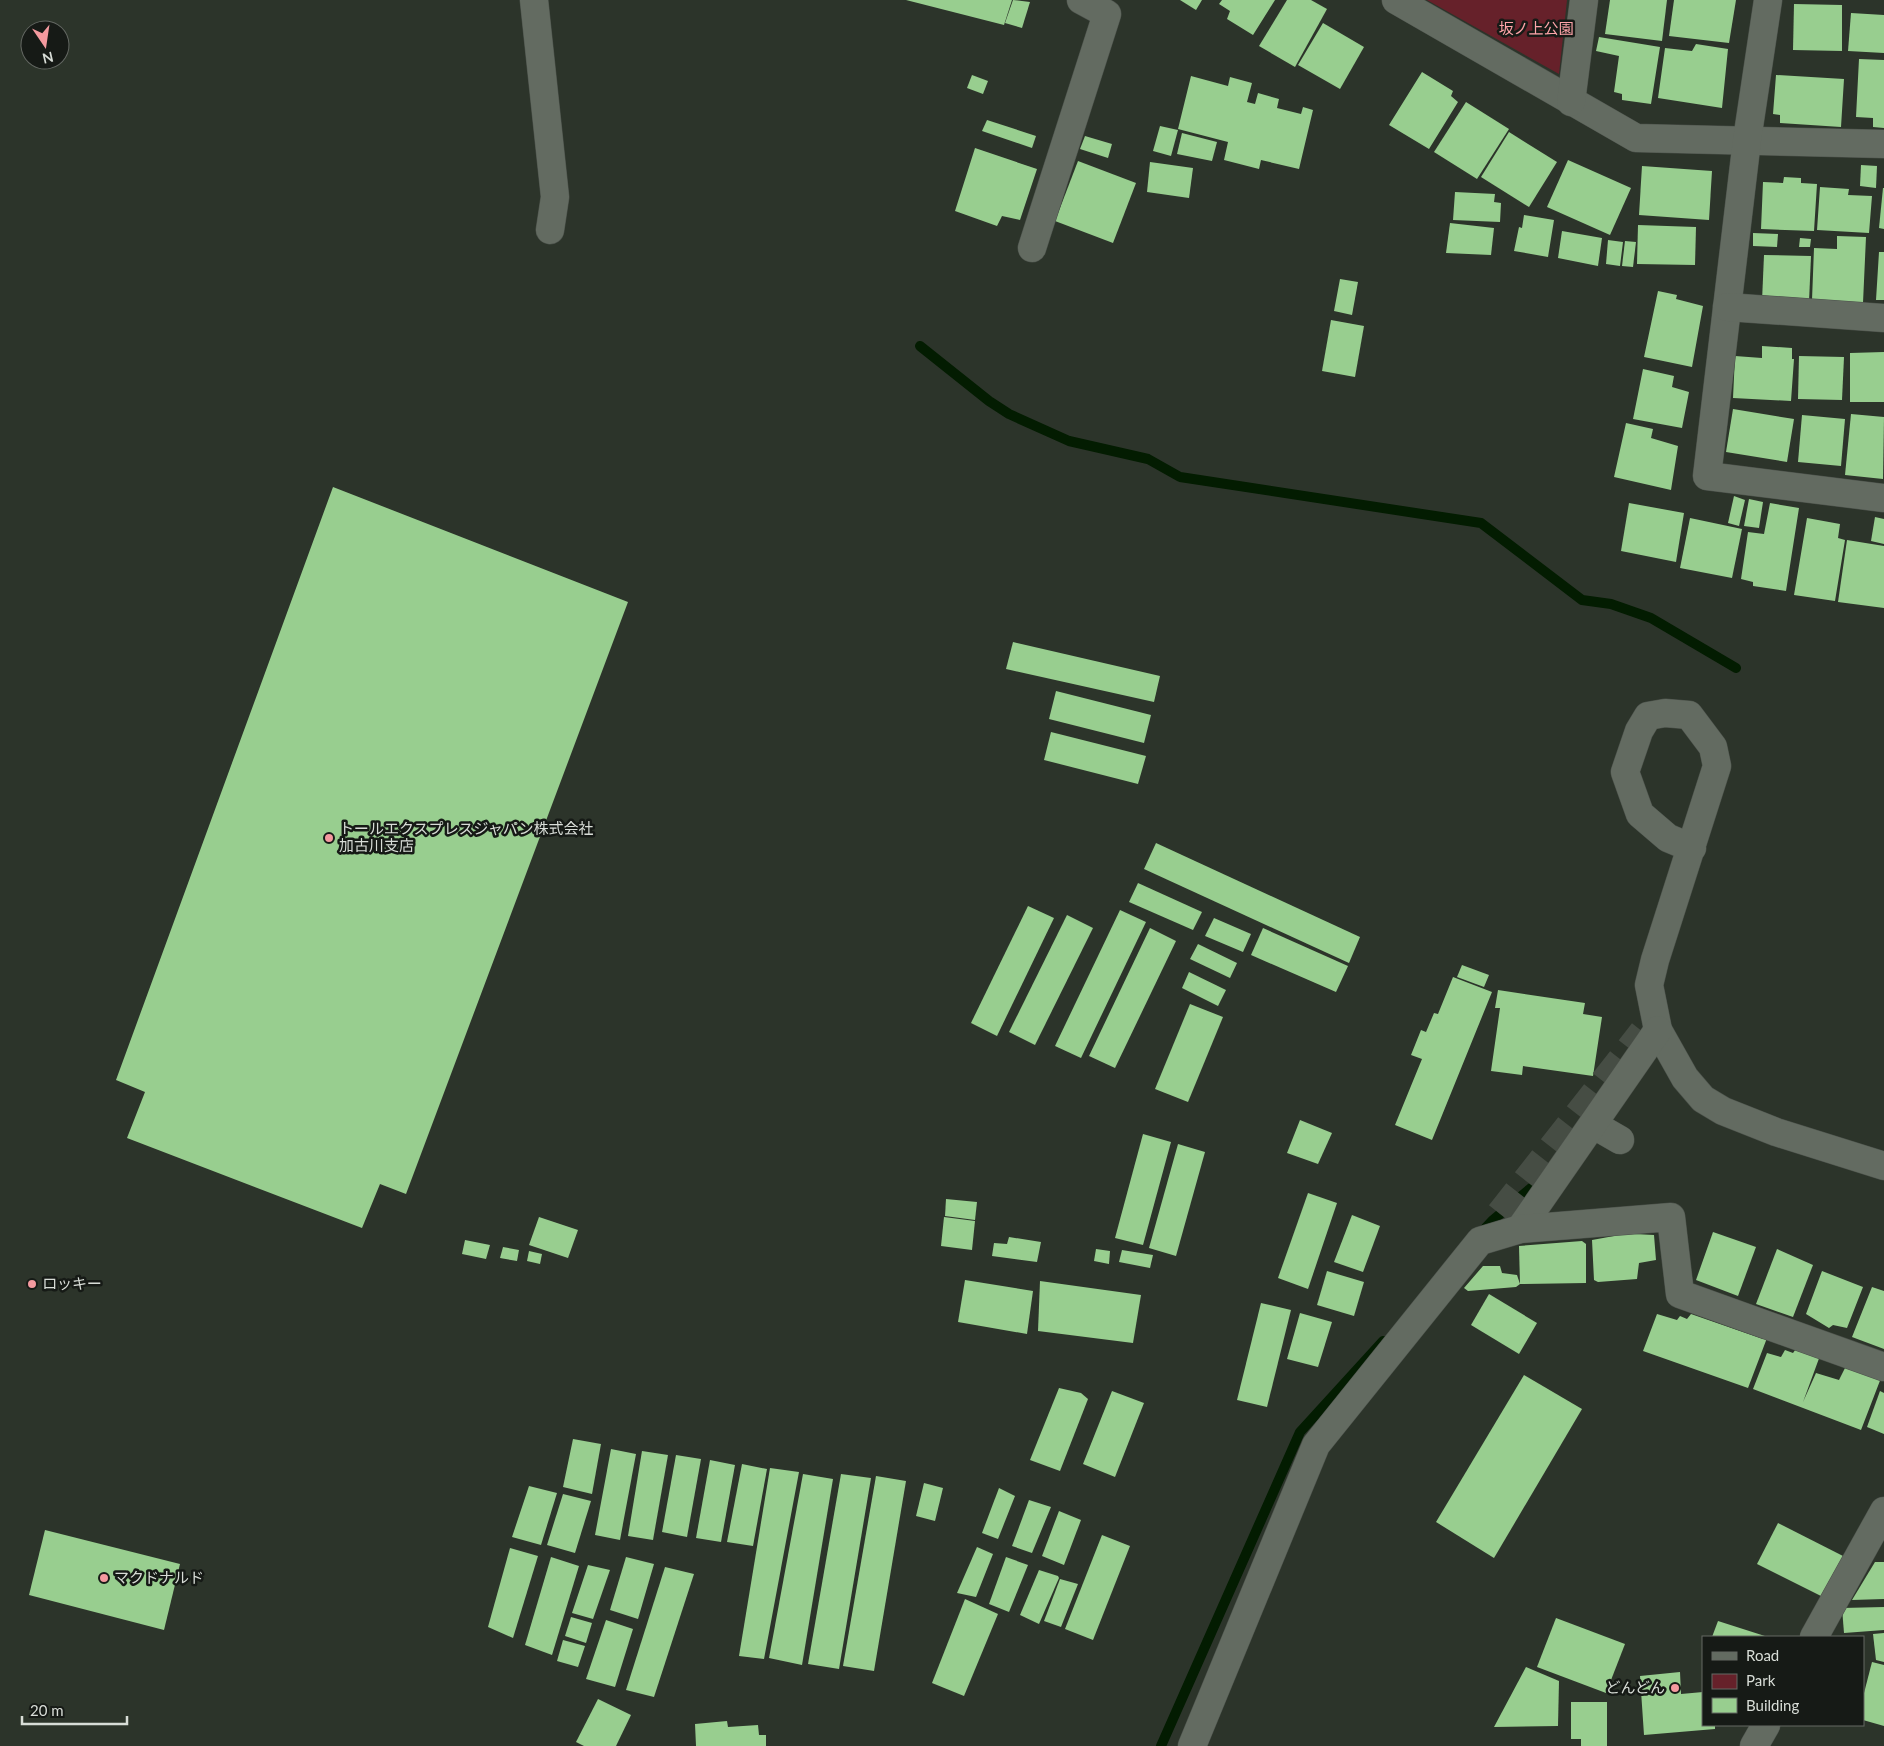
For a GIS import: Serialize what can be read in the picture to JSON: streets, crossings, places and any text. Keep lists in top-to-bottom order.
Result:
{
  "parks": ["坂ノ上公園"],
  "places": [
    "トールエクスプレスジャパン株式会社 加古川支店",
    "ロッキー",
    "マクドナルド",
    "どんどん"
  ],
  "legend": ["Road", "Park", "Building"],
  "scale_bar": "20 m",
  "north": "bottom"
}
